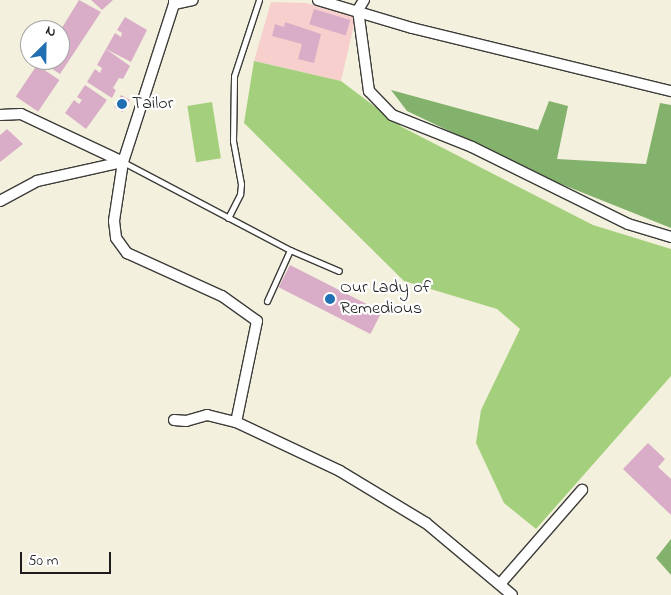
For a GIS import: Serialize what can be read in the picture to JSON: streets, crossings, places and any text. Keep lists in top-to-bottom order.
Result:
{
  "places": ["Tailor", "Our Lady of Remedious"],
  "scale_bar": "50 m",
  "north": "top right"
}
